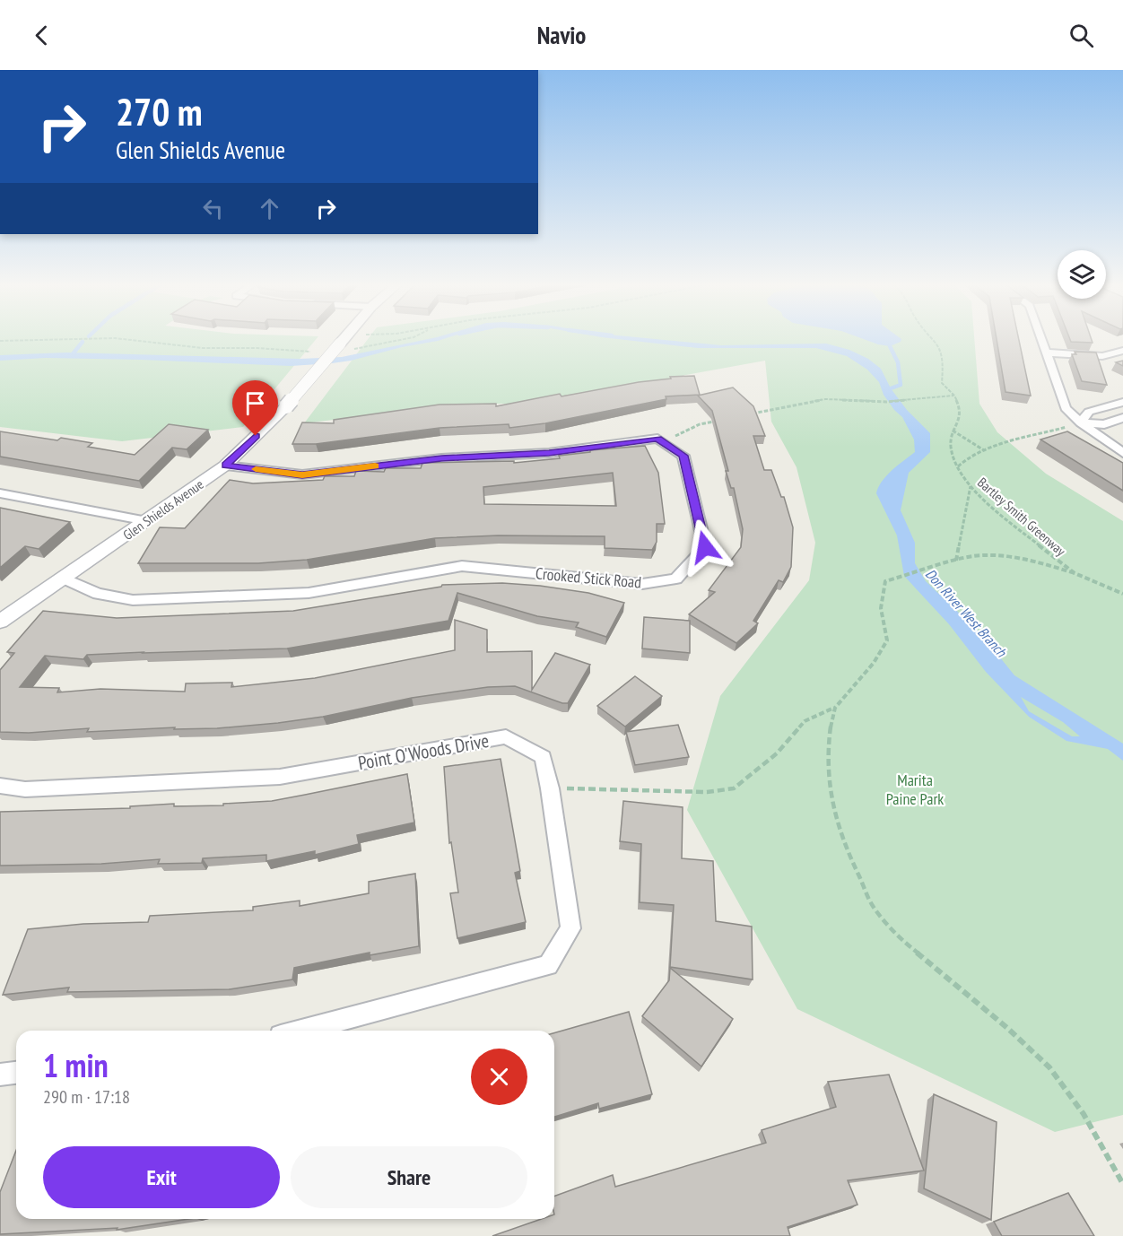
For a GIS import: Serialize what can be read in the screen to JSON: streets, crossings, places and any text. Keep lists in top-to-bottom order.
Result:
{
  "streets": {
    "street": ["Glen Shields Avenue", "Crooked Stick Road", "Point O'Woods Drive"],
    "path": ["Bartley Smith Greenway"]
  },
  "crossings": [
    ["Glen Shields Avenue", "Crooked Stick Road"]
  ],
  "water": ["Don River West Branch"],
  "parks": ["Marita Paine Park"],
  "page": {
    "header": "Navio",
    "turn": ["270 m", "Glen Shields Avenue"],
    "heading": ["1 min", "290 m · 17:18"],
    "buttons": ["Exit", "Share"]
  }
}
